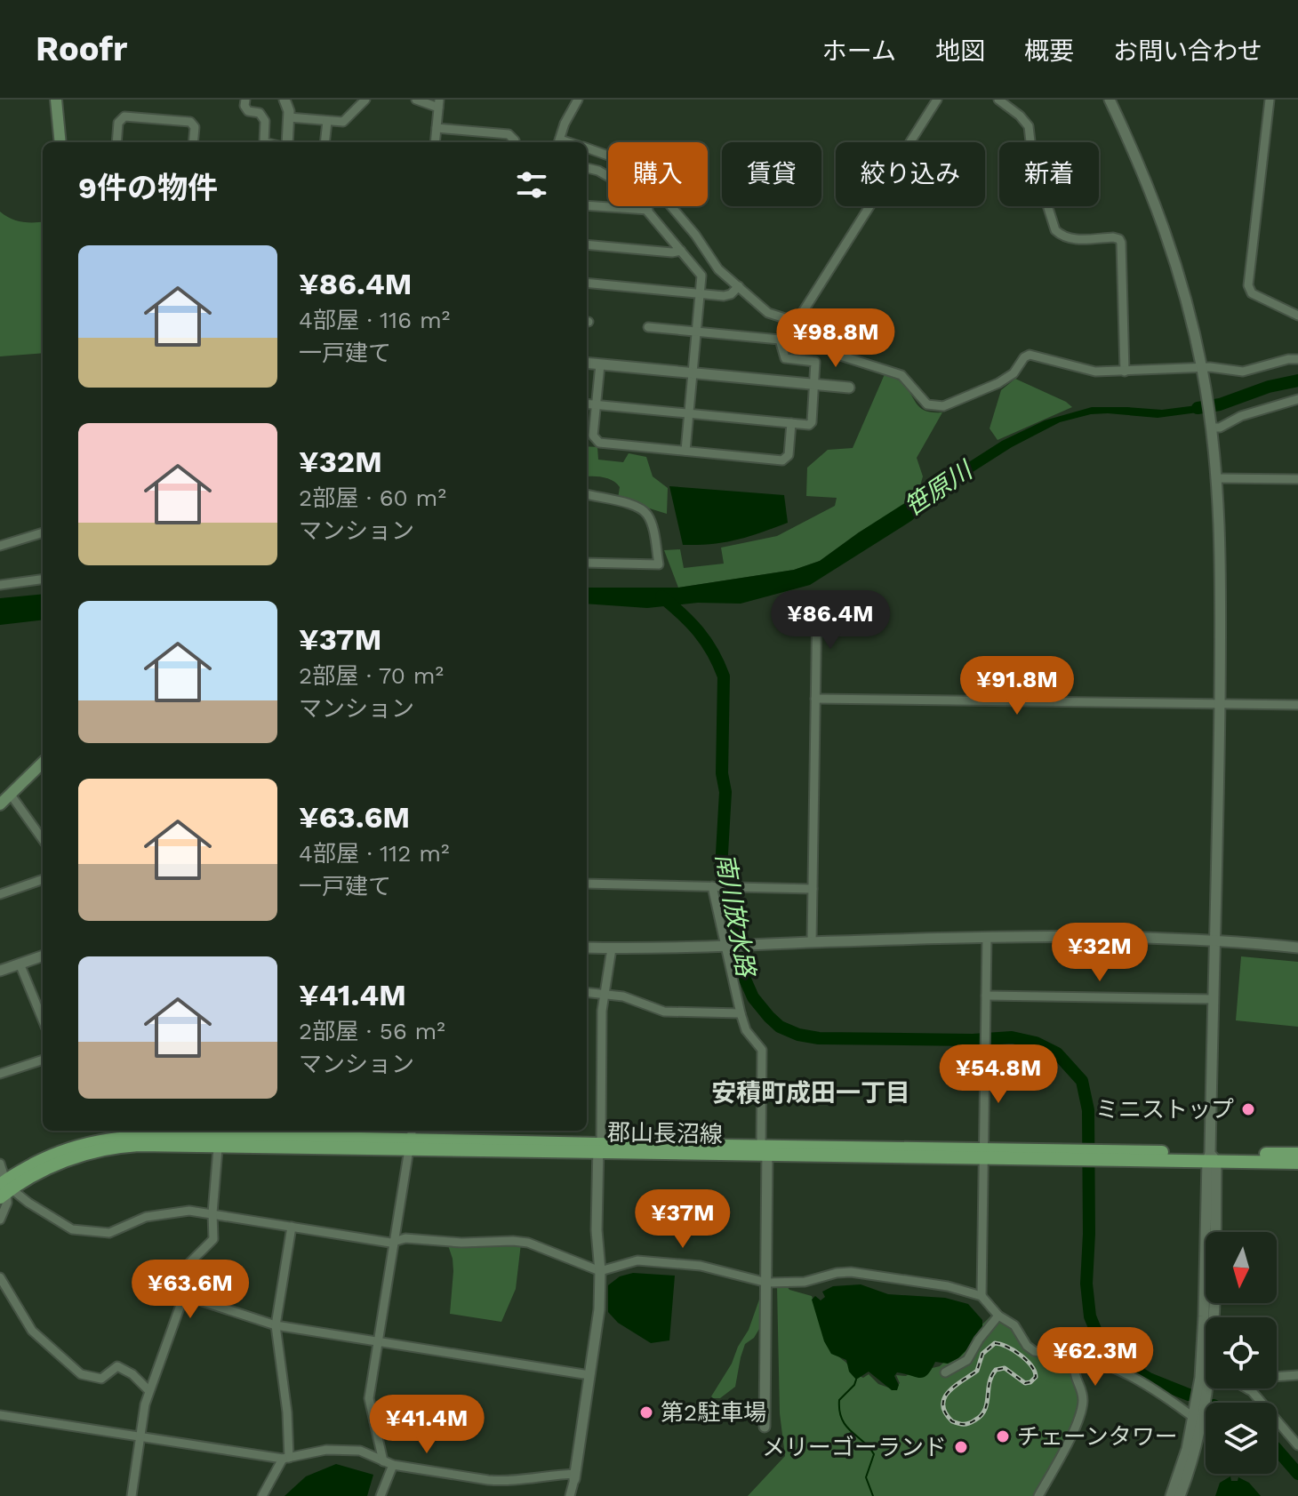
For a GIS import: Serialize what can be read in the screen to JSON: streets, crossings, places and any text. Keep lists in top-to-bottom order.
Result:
{
  "streets": {
    "main road": ["郡山長沼線"]
  },
  "districts": ["安積町成田一丁目"],
  "water": ["笹原川", "南川放水路"],
  "places": [
    "ミニストップ",
    "第2駐車場",
    "チェーンタワー",
    "メリーゴーランド"
  ],
  "north": "bottom",
  "page": {
    "header": "Roofr",
    "nav": [
      "ホーム",
      "地図",
      "概要",
      "お問い合わせ"
    ],
    "chip": [
      "購入",
      "賃貸",
      "絞り込み",
      "新着"
    ],
    "heading": "9件の物件",
    "list": [
      {
        "name": "¥86.4M",
        "note": "4部屋 · 116 m² · 一戸建て"
      },
      {
        "name": "¥32M",
        "note": "2部屋 · 60 m² · マンション"
      },
      {
        "name": "¥37M",
        "note": "2部屋 · 70 m² · マンション"
      },
      {
        "name": "¥63.6M",
        "note": "4部屋 · 112 m² · 一戸建て"
      },
      {
        "name": "¥41.4M",
        "note": "2部屋 · 56 m² · マンション"
      }
    ],
    "price": [
      "¥98.8M",
      "¥86.4M",
      "¥91.8M",
      "¥32M",
      "¥54.8M",
      "¥37M",
      "¥63.6M",
      "¥62.3M",
      "¥41.4M"
    ]
  }
}
